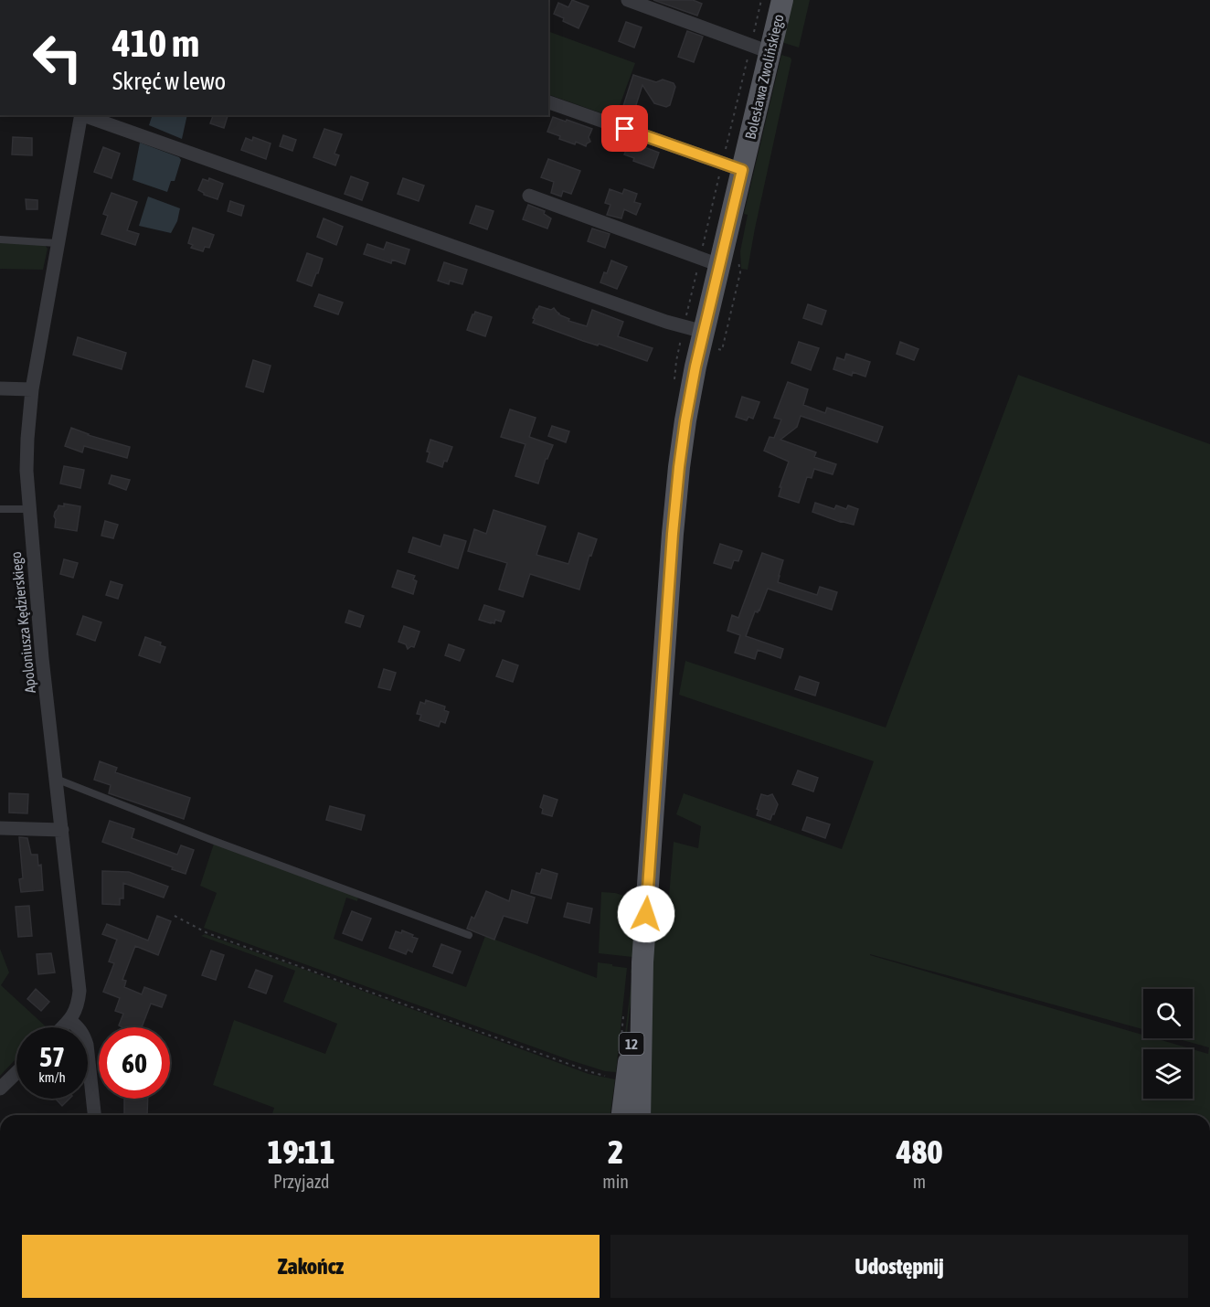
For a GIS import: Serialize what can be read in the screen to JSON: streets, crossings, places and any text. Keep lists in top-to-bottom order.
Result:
{
  "streets": {
    "main road": ["Bolesława Zwolińskiego", "12"],
    "street": ["Apoloniusza Kędzierskiego"]
  },
  "page": {
    "turn": ["410 m", "Skręć w lewo"],
    "speed": "57 km/h",
    "limit": "60",
    "eta": [
      "19:11",
      "Przyjazd",
      "2",
      "min",
      "480",
      "m"
    ],
    "buttons": ["Zakończ", "Udostępnij"]
  }
}
